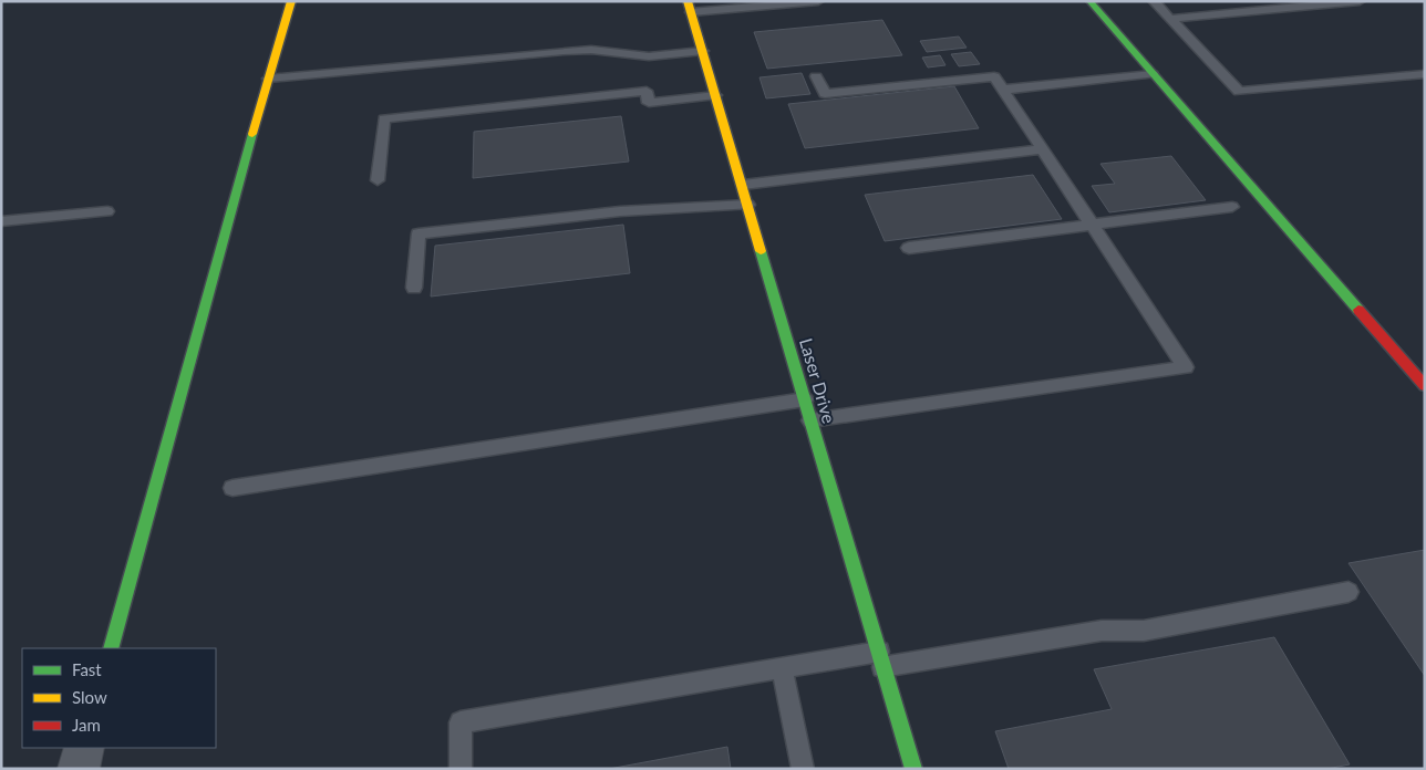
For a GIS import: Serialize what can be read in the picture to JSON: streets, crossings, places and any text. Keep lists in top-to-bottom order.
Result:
{
  "streets": {
    "street": ["Laser Drive"]
  },
  "legend": ["Fast", "Slow", "Jam"]
}
